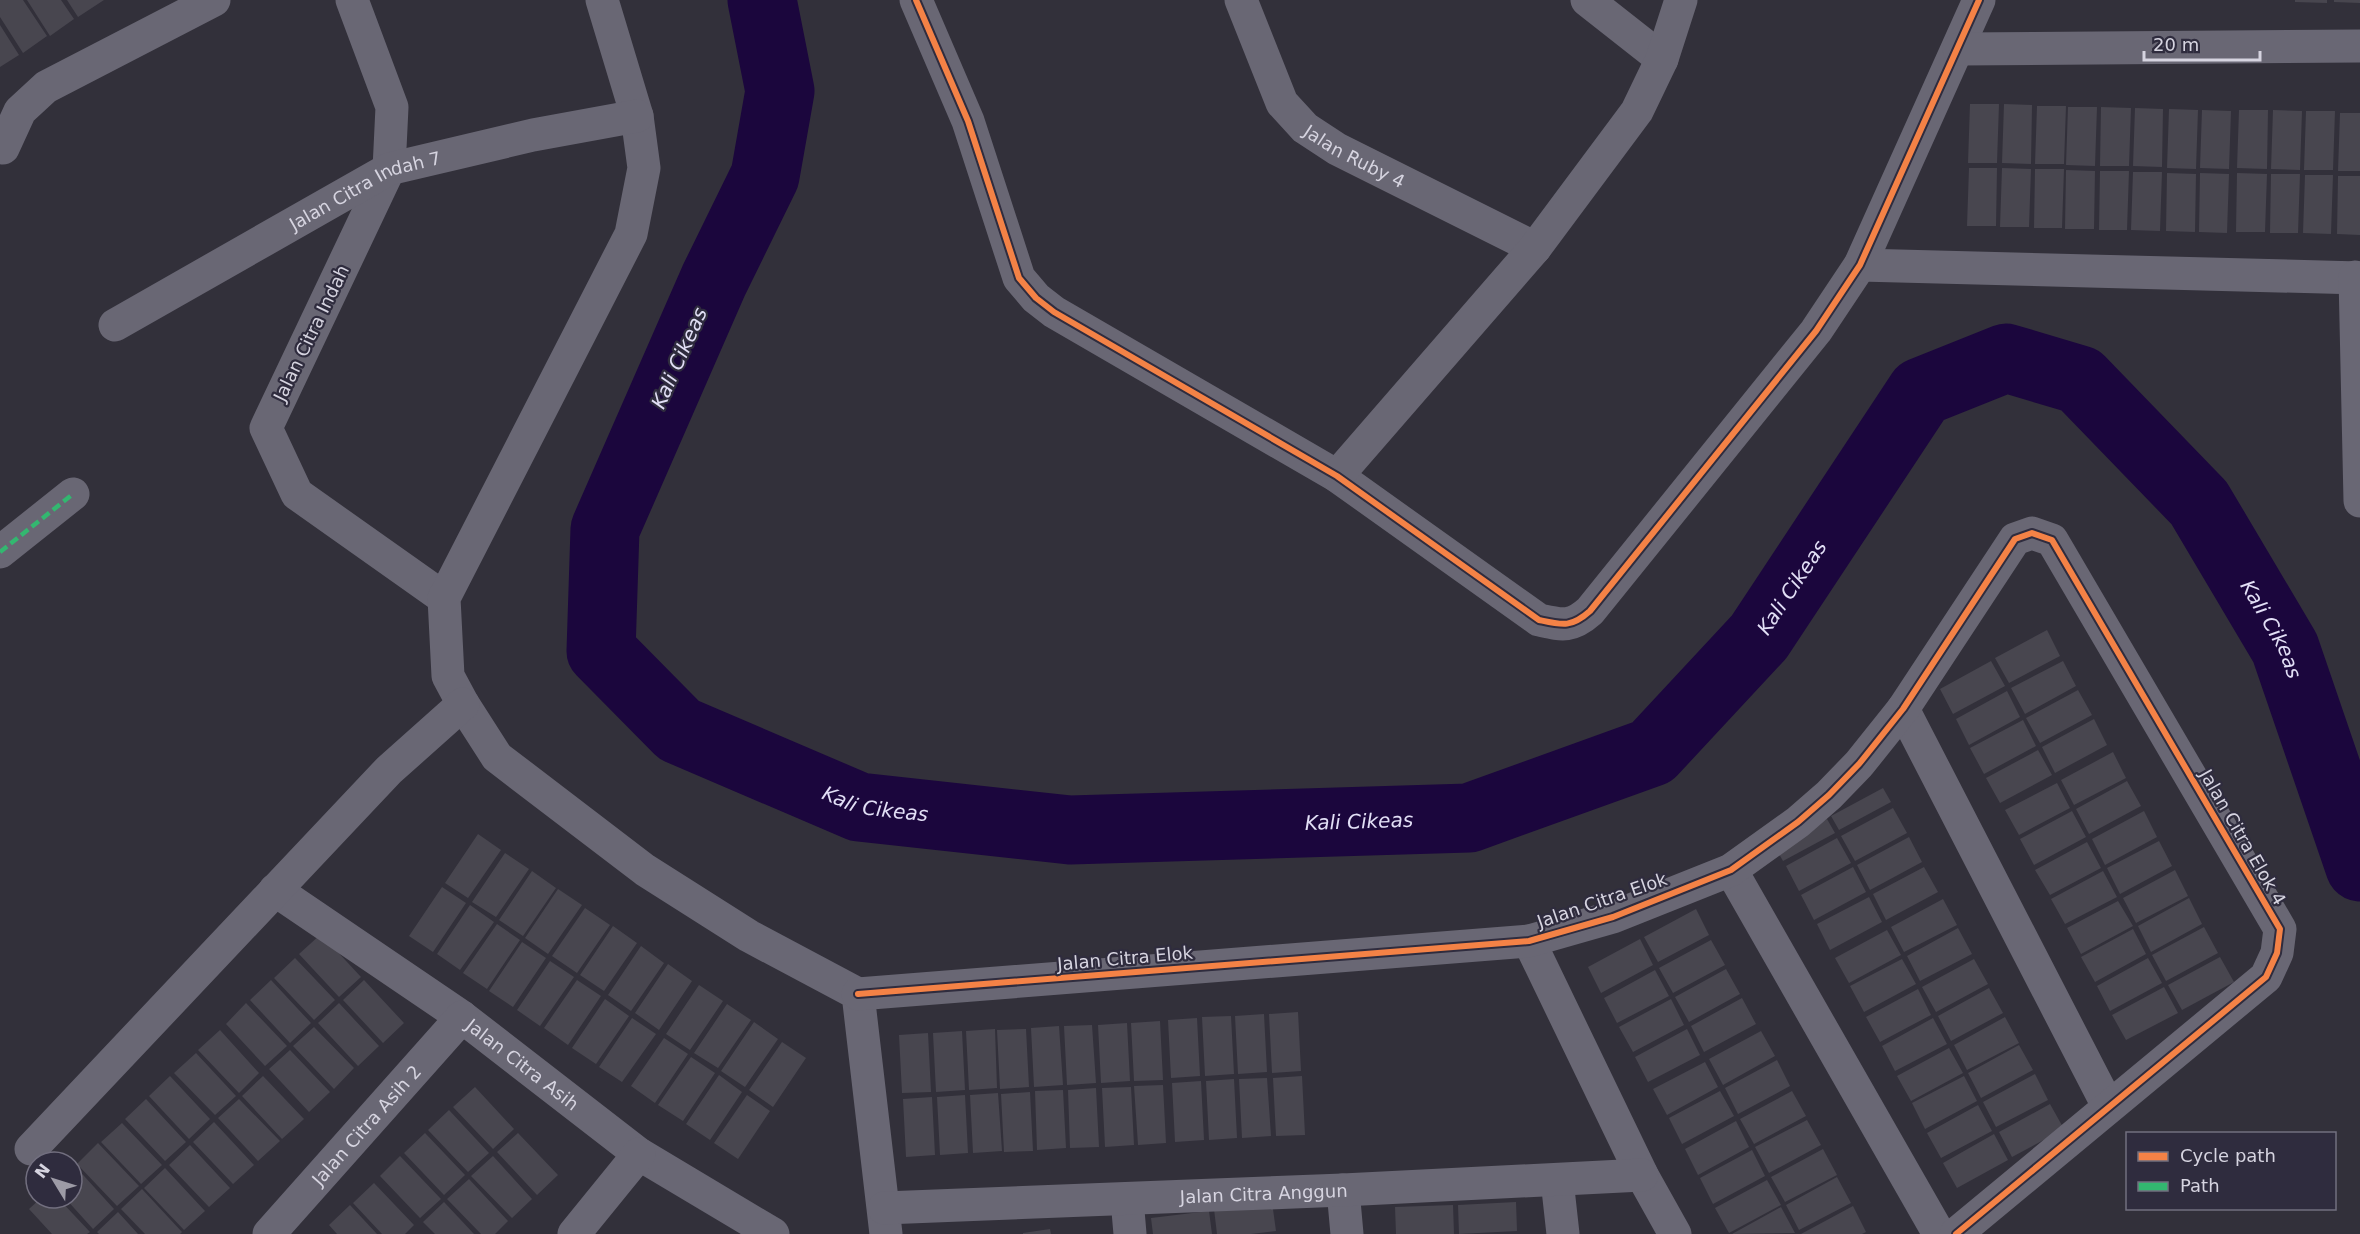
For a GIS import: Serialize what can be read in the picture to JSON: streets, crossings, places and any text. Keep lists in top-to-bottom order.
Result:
{
  "streets": {
    "street": [
      "Jalan Ruby 4",
      "Jalan Citra Indah 7",
      "Jalan Citra Indah",
      "Jalan Citra Elok 4",
      "Jalan Citra Elok",
      "Jalan Citra Asih",
      "Jalan Citra Asih 2",
      "Jalan Citra Anggun"
    ]
  },
  "crossings": [
    ["Jalan Citra Indah 7", "Jalan Citra Indah"],
    ["Jalan Citra Elok 4", "Jalan Citra Elok"],
    ["Jalan Citra Asih", "Jalan Citra Asih 2"]
  ],
  "water": ["Kali Cikeas"],
  "legend": ["Cycle path", "Path"],
  "scale_bar": "20 m",
  "north": "top left"
}
